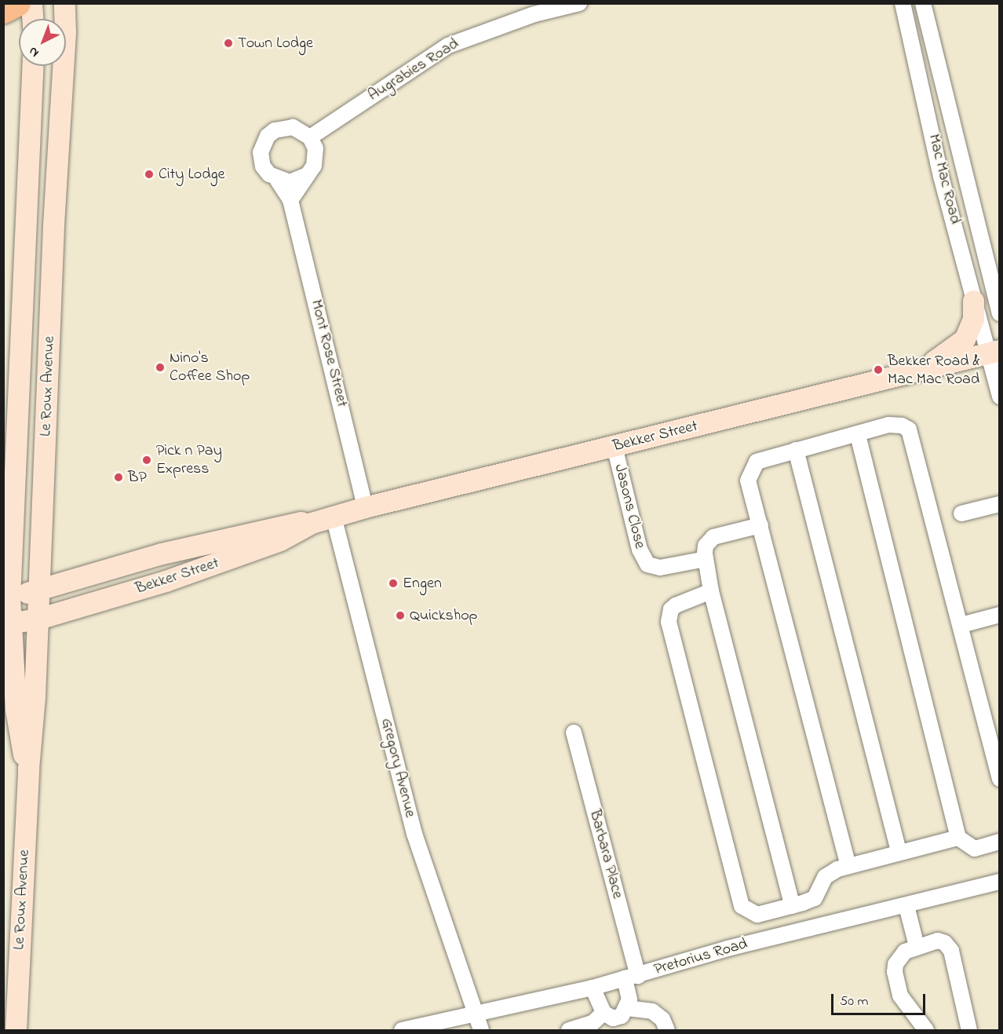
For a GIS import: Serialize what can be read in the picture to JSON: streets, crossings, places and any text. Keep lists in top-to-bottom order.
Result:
{
  "streets": {
    "main road": ["Le Roux Avenue", "Bekker Street"],
    "street": [
      "Augrabies Road",
      "Mac Mac Road",
      "Mont Rose Street",
      "Jasons Close",
      "Gregory Avenue",
      "Barbara Place",
      "Pretorius Road"
    ]
  },
  "crossings": [
    ["Augrabies Road", "Mont Rose Street"],
    ["Mac Mac Road", "Bekker Street"],
    ["Mont Rose Street", "Bekker Street"],
    ["Le Roux Avenue", "Bekker Street"],
    ["Bekker Street", "Jasons Close"],
    ["Bekker Street", "Gregory Avenue"],
    ["Gregory Avenue", "Pretorius Road"],
    ["Barbara Place", "Pretorius Road"]
  ],
  "places": [
    "Town Lodge",
    "City Lodge",
    "Nino's Coffee Shop",
    "Bekker Road & Mac Mac Road",
    "Pick n Pay Express",
    "BP",
    "Engen",
    "Quickshop"
  ],
  "scale_bar": "50 m",
  "north": "bottom left"
}
